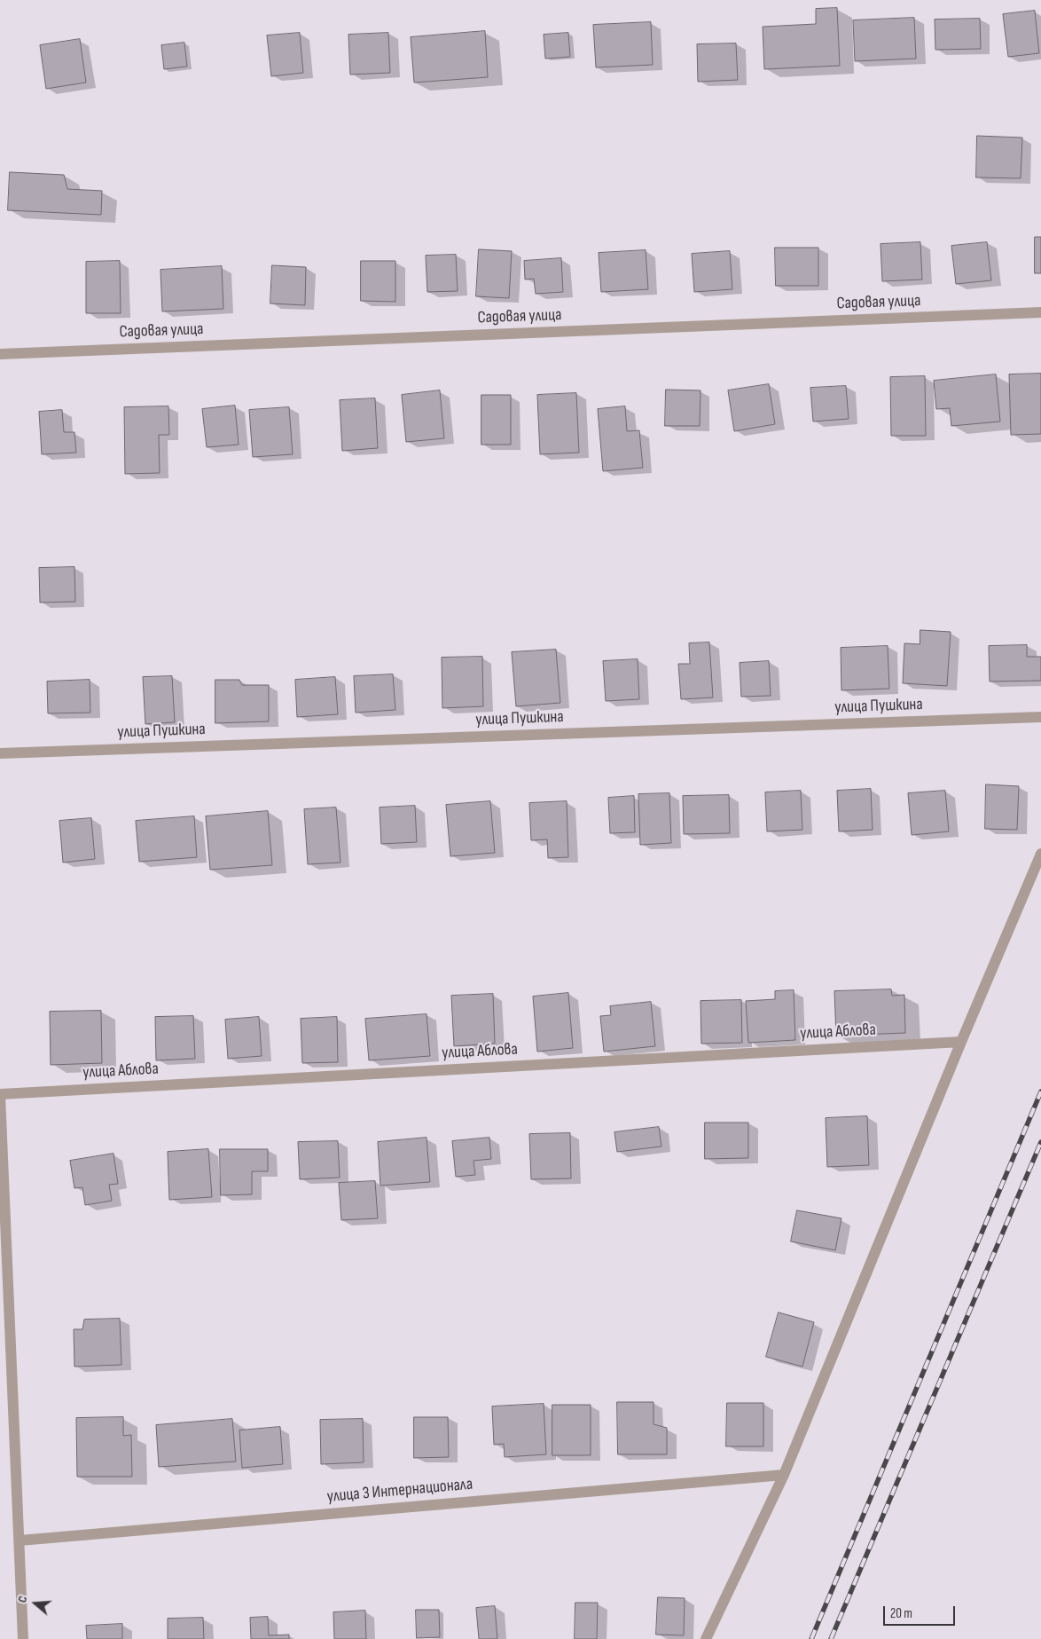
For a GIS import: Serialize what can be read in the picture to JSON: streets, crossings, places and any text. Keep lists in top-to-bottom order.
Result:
{
  "streets": {
    "street": [
      "Садовая улица",
      "улица Пушкина",
      "улица Аблова",
      "улица 3 Интернационала"
    ]
  },
  "scale_bar": "20 m",
  "north": "left"
}
